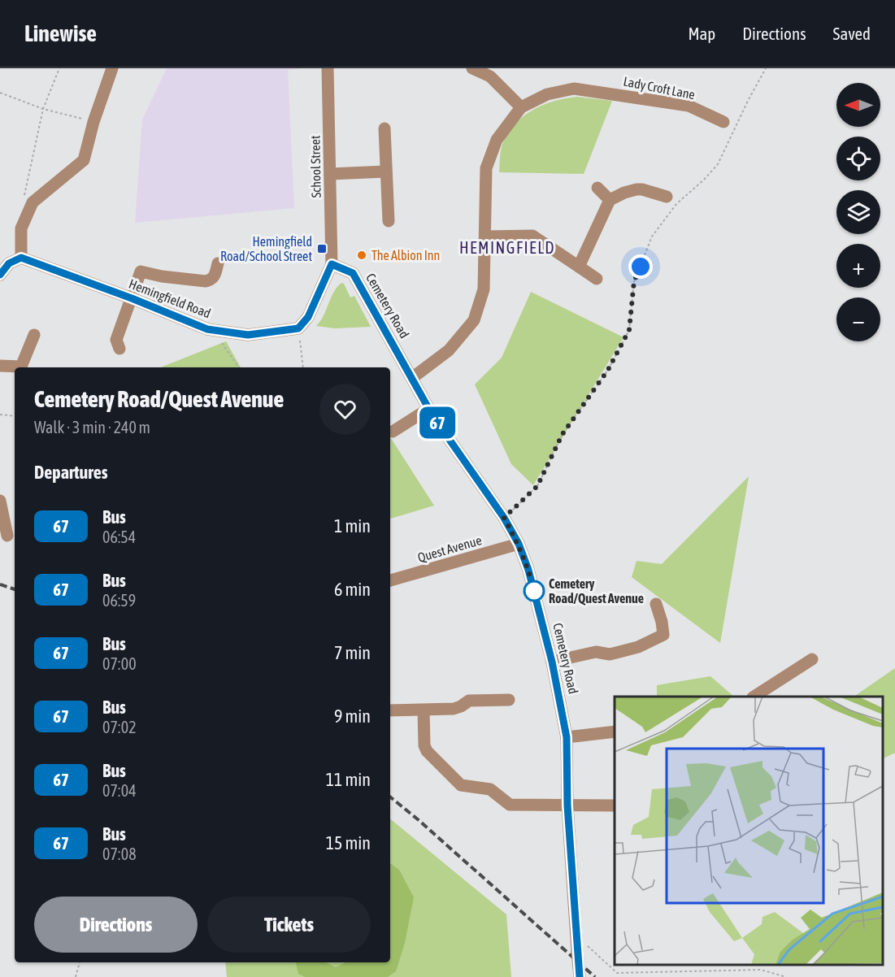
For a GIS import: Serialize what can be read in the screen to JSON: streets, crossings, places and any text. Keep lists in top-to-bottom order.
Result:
{
  "streets": {
    "street": [
      "Lady Croft Lane",
      "School Street",
      "Hemingfield Road",
      "Cemetery Road",
      "Quest Avenue"
    ]
  },
  "crossings": [
    ["Lady Croft Lane", "Cemetery Road"],
    ["School Street", "Cemetery Road"],
    ["Cemetery Road", "Quest Avenue"]
  ],
  "districts": ["HEMINGFIELD"],
  "places": {
    "transit": ["Hemingfield Road/School Street"],
    "other": ["The Albion Inn", "Cemetery Road/Quest Avenue"]
  },
  "lines": ["bus line 67"],
  "north": "left",
  "page": {
    "header": "Linewise",
    "nav": ["Map", "Directions", "Saved"],
    "on_map": "67",
    "map_buttons": ["+", "−"],
    "heading": [
      ["Cemetery Road/Quest Avenue", "Walk · 3 min · 240 m"],
      "Departures"
    ],
    "list": [
      {
        "mark": "67",
        "name": "Bus",
        "note": "06:54",
        "value": "1 min"
      },
      {
        "mark": "67",
        "name": "Bus",
        "note": "06:59",
        "value": "6 min"
      },
      {
        "mark": "67",
        "name": "Bus",
        "note": "07:00",
        "value": "7 min"
      },
      {
        "mark": "67",
        "name": "Bus",
        "note": "07:02",
        "value": "9 min"
      },
      {
        "mark": "67",
        "name": "Bus",
        "note": "07:04",
        "value": "11 min"
      },
      {
        "mark": "67",
        "name": "Bus",
        "note": "07:08",
        "value": "15 min"
      }
    ],
    "buttons": ["Directions", "Tickets"]
  }
}
